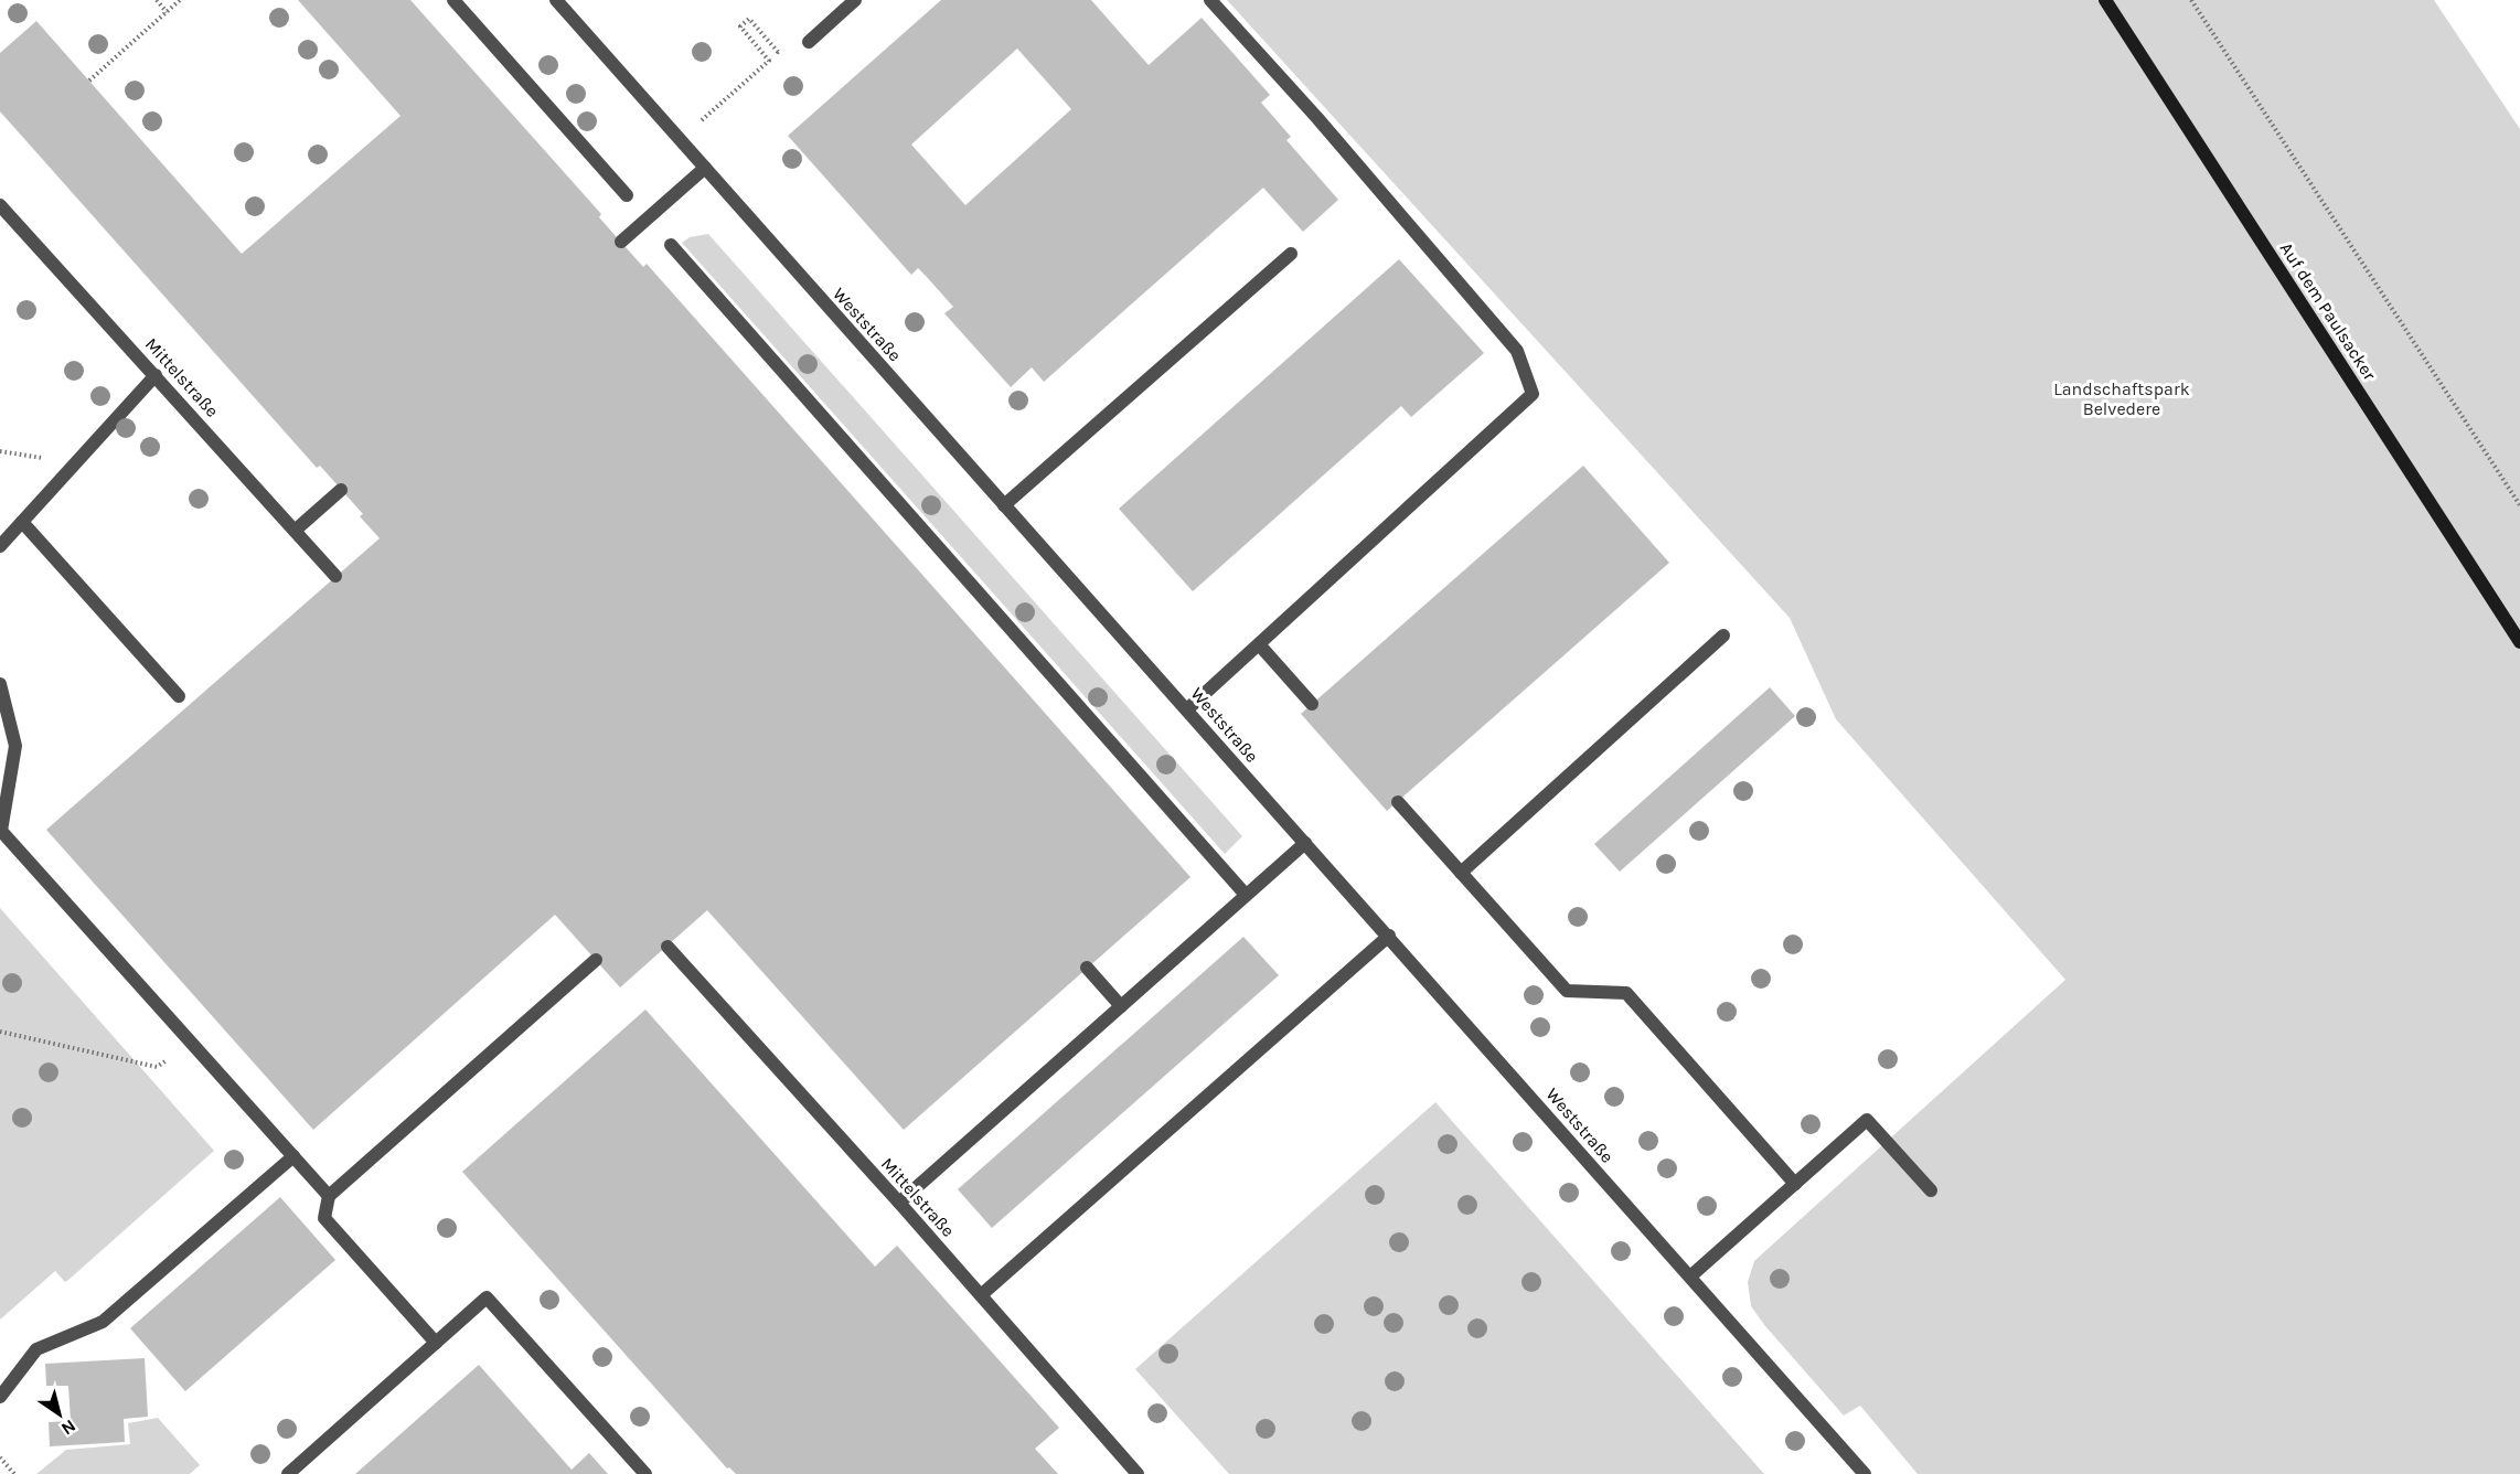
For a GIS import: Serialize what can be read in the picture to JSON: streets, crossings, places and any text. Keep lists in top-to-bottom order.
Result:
{
  "streets": {
    "street": ["Auf dem Paulsacker"],
    "lane": ["Weststraße", "Mittelstraße"]
  },
  "parks": ["Landschaftspark Belvedere"],
  "north": "bottom right"
}
